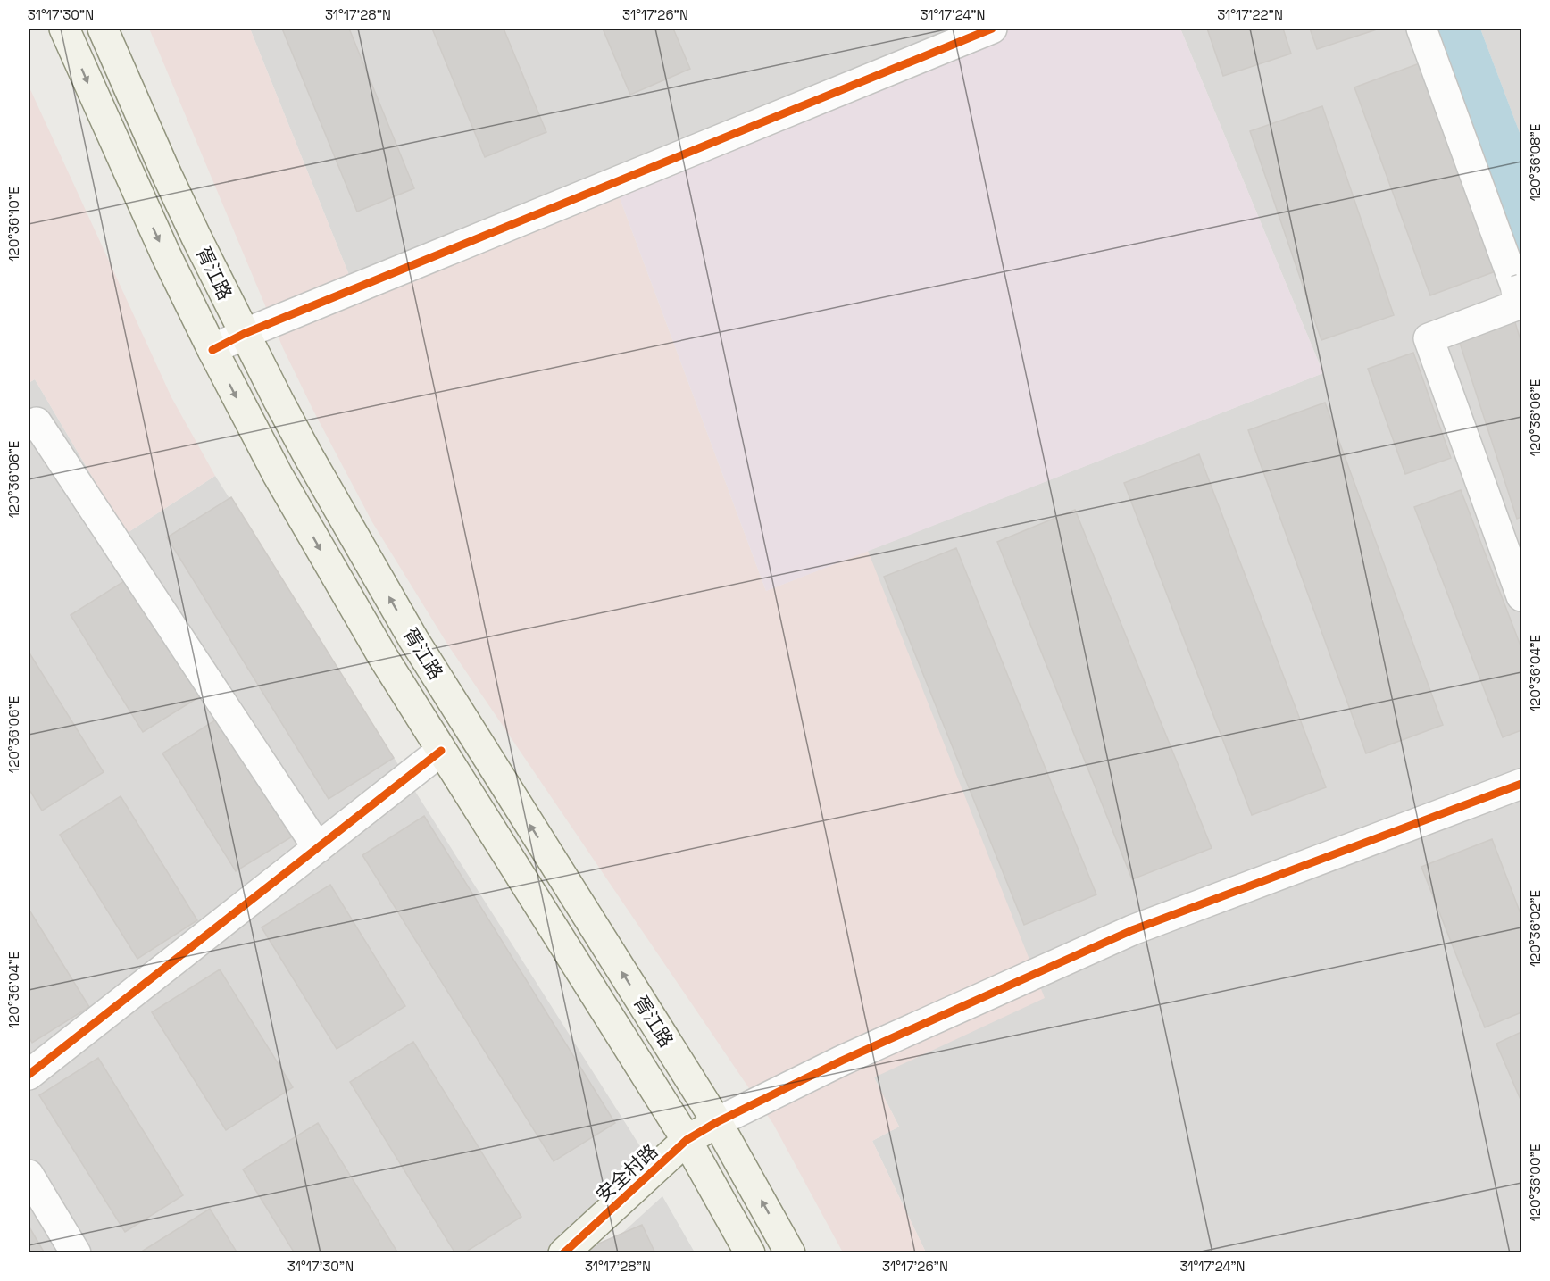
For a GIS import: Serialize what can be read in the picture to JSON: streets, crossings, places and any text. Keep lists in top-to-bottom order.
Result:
{
  "streets": {
    "main road": ["胥江路", "安全村路"]
  },
  "crossings": [
    ["胥江路", "安全村路"]
  ],
  "coordinates": [
    "31°17'30\"N",
    "31°17'28\"N",
    "31°17'26\"N",
    "31°17'24\"N",
    "31°17'22\"N",
    "120°36'08\"E",
    "120°36'10\"E",
    "120°36'06\"E",
    "120°36'04\"E",
    "120°36'02\"E",
    "120°36'00\"E"
  ]
}
